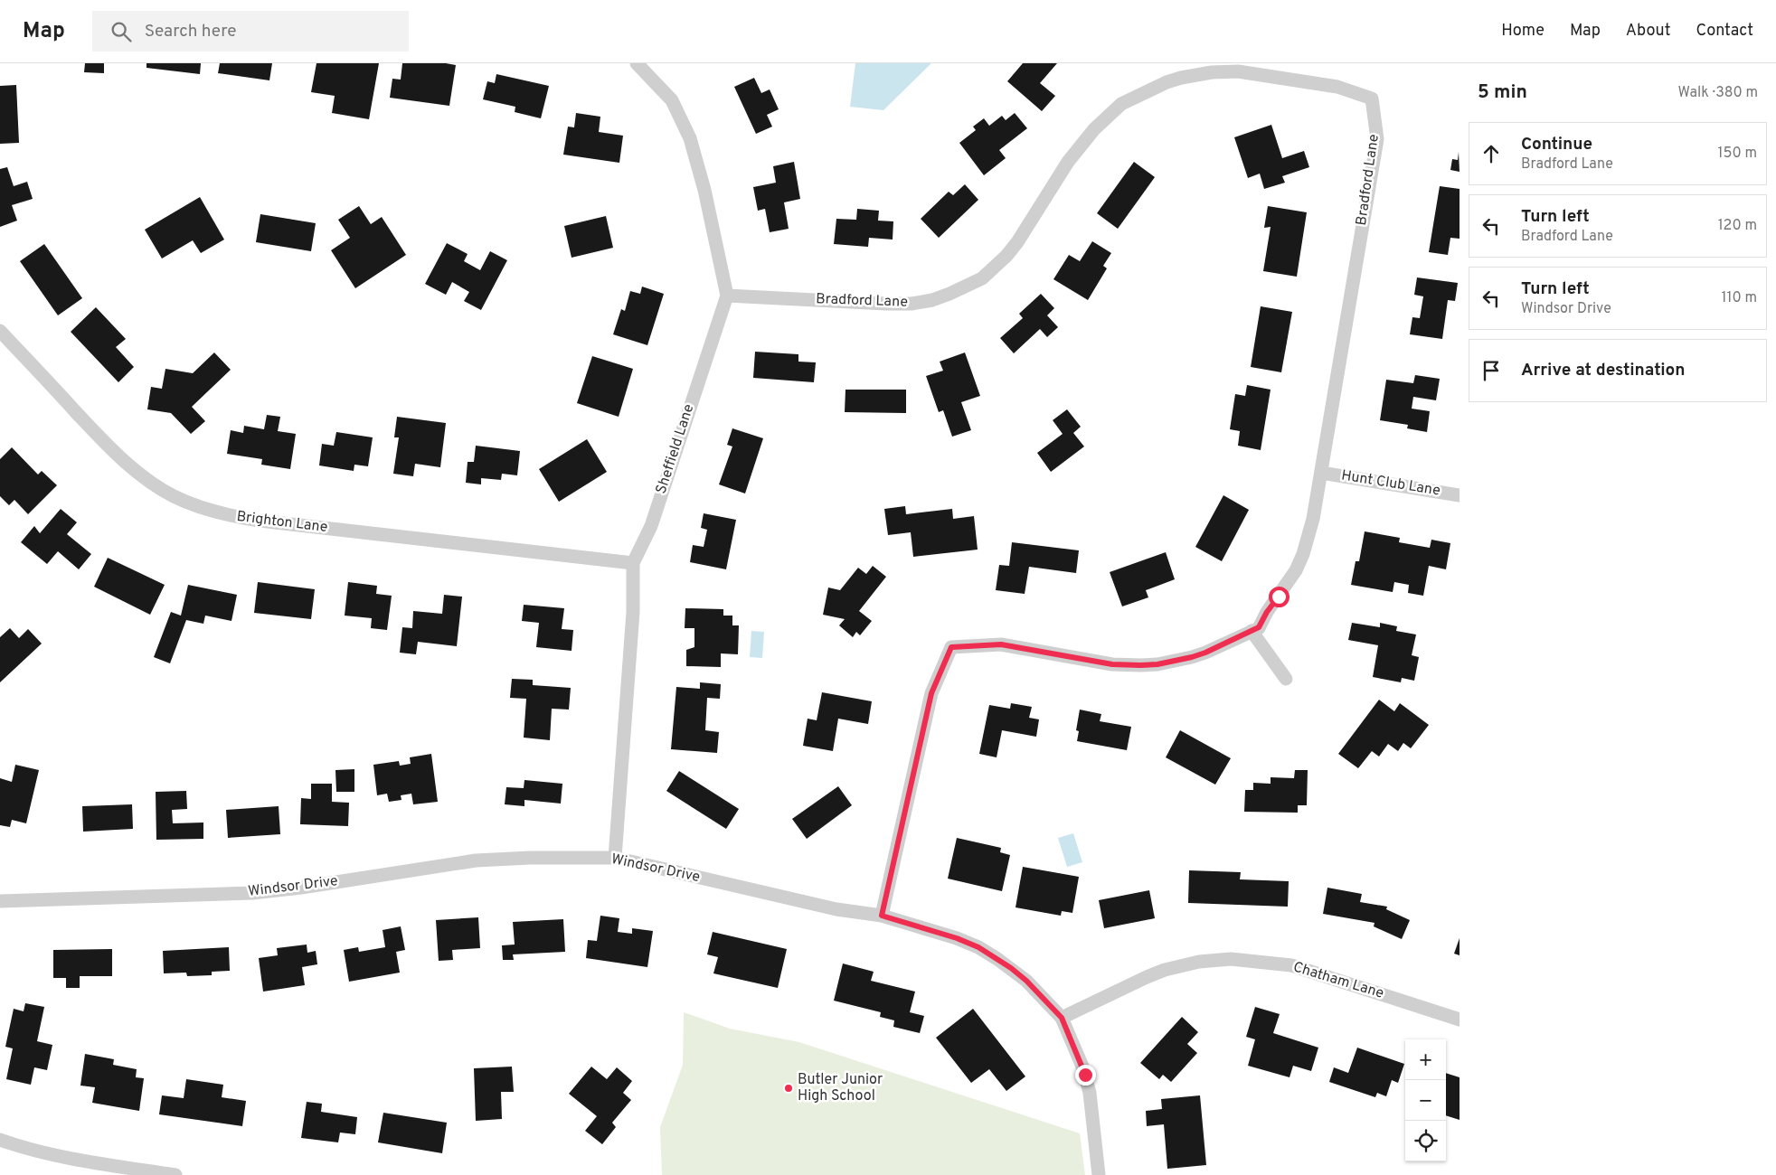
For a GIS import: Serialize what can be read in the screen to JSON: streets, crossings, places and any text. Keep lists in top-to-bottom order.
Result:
{
  "streets": {
    "street": [
      "Bradford Lane",
      "Sheffield Lane",
      "Hunt Club Lane",
      "Brighton Lane",
      "Windsor Drive",
      "Chatham Lane"
    ]
  },
  "crossings": [
    ["Bradford Lane", "Sheffield Lane"],
    ["Bradford Lane", "Hunt Club Lane"],
    ["Bradford Lane", "Windsor Drive"],
    ["Sheffield Lane", "Brighton Lane"],
    ["Sheffield Lane", "Windsor Drive"],
    ["Windsor Drive", "Chatham Lane"]
  ],
  "places": ["Butler Junior High School"],
  "page": {
    "header": "Map",
    "search": "Search here",
    "nav": [
      "Home",
      "Map",
      "About",
      "Contact"
    ],
    "heading": ["5 min", "Walk · 380 m"],
    "list": [
      ["Continue", "Bradford Lane", "150 m"],
      ["Turn left", "Bradford Lane", "120 m"],
      ["Turn left", "Windsor Drive", "110 m"],
      "Arrive at destination"
    ],
    "map_buttons": ["+", "−"]
  }
}
